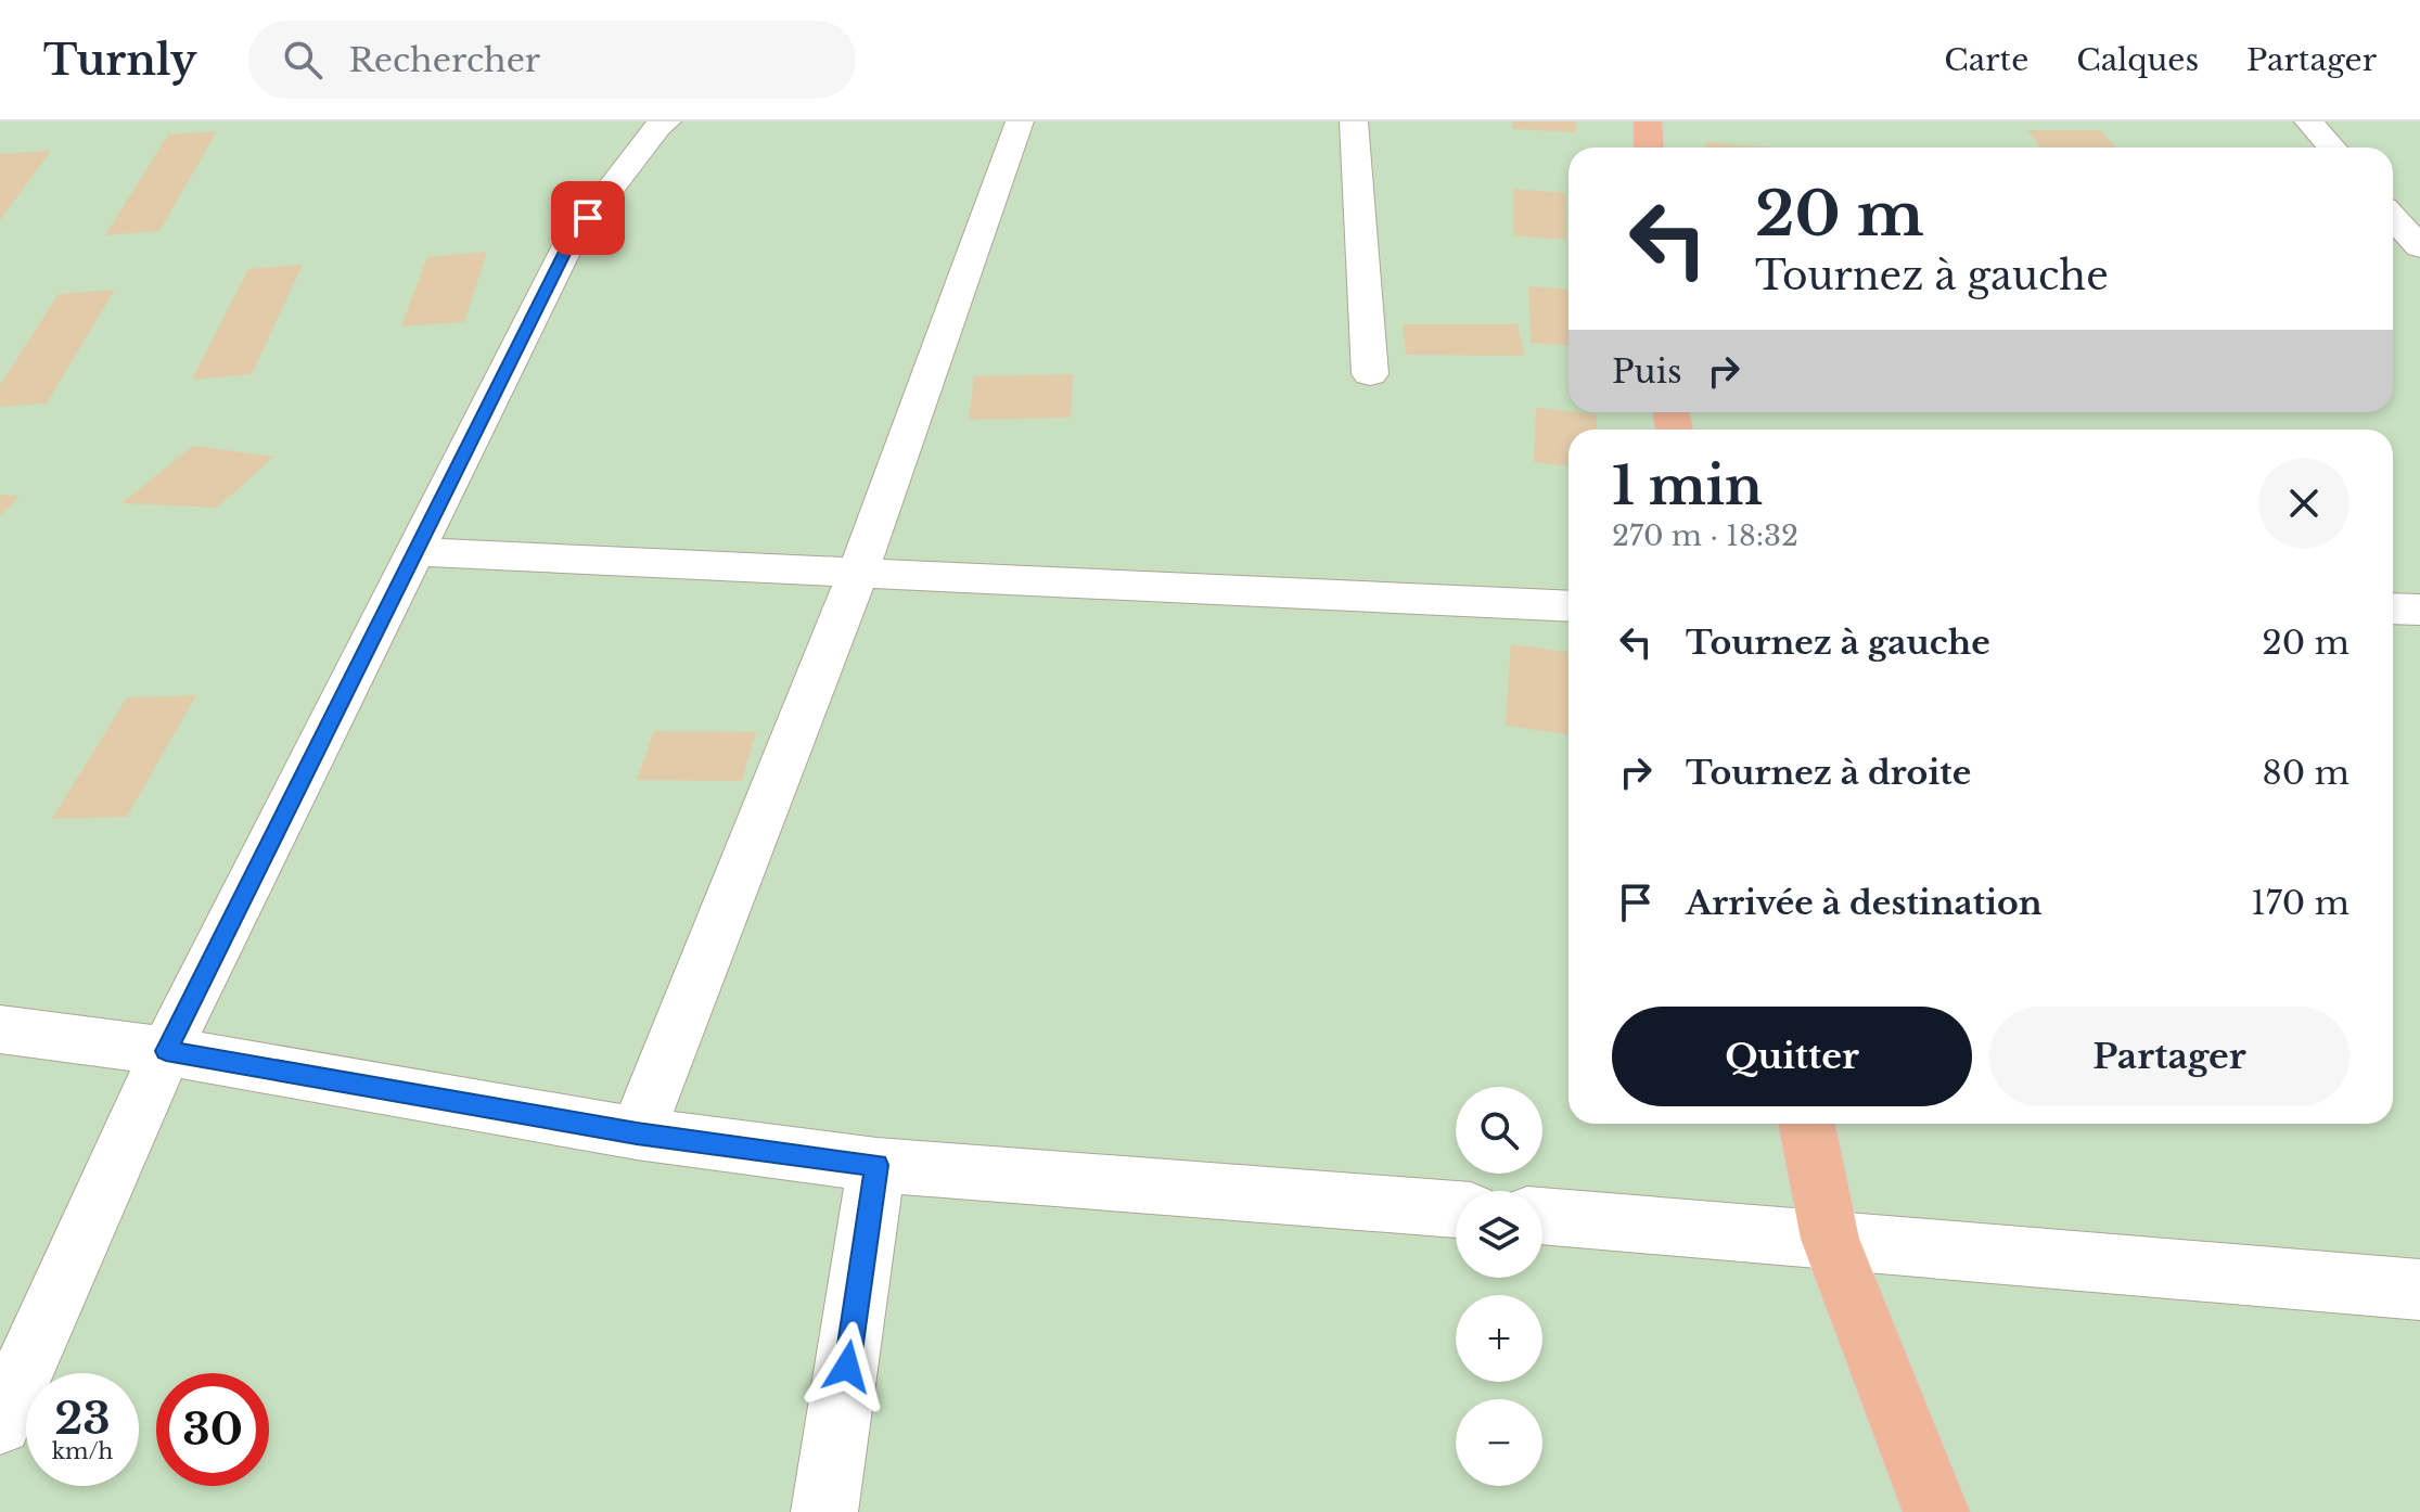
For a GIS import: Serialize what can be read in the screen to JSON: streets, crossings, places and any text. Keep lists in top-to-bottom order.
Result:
{
  "page": {
    "header": "Turnly",
    "search": "Rechercher",
    "nav": ["Carte", "Calques", "Partager"],
    "turn": ["20 m", "Tournez à gauche"],
    "then": "Puis",
    "heading": ["1 min", "270 m · 18:32"],
    "list": [
      {
        "name": "Tournez à gauche",
        "value": "20 m"
      },
      {
        "name": "Tournez à droite",
        "value": "80 m"
      },
      {
        "name": "Arrivée à destination",
        "value": "170 m"
      }
    ],
    "buttons": ["Quitter", "Partager"],
    "map_buttons": ["+", "−"],
    "speed": "23 km/h",
    "limit": "30"
  }
}
